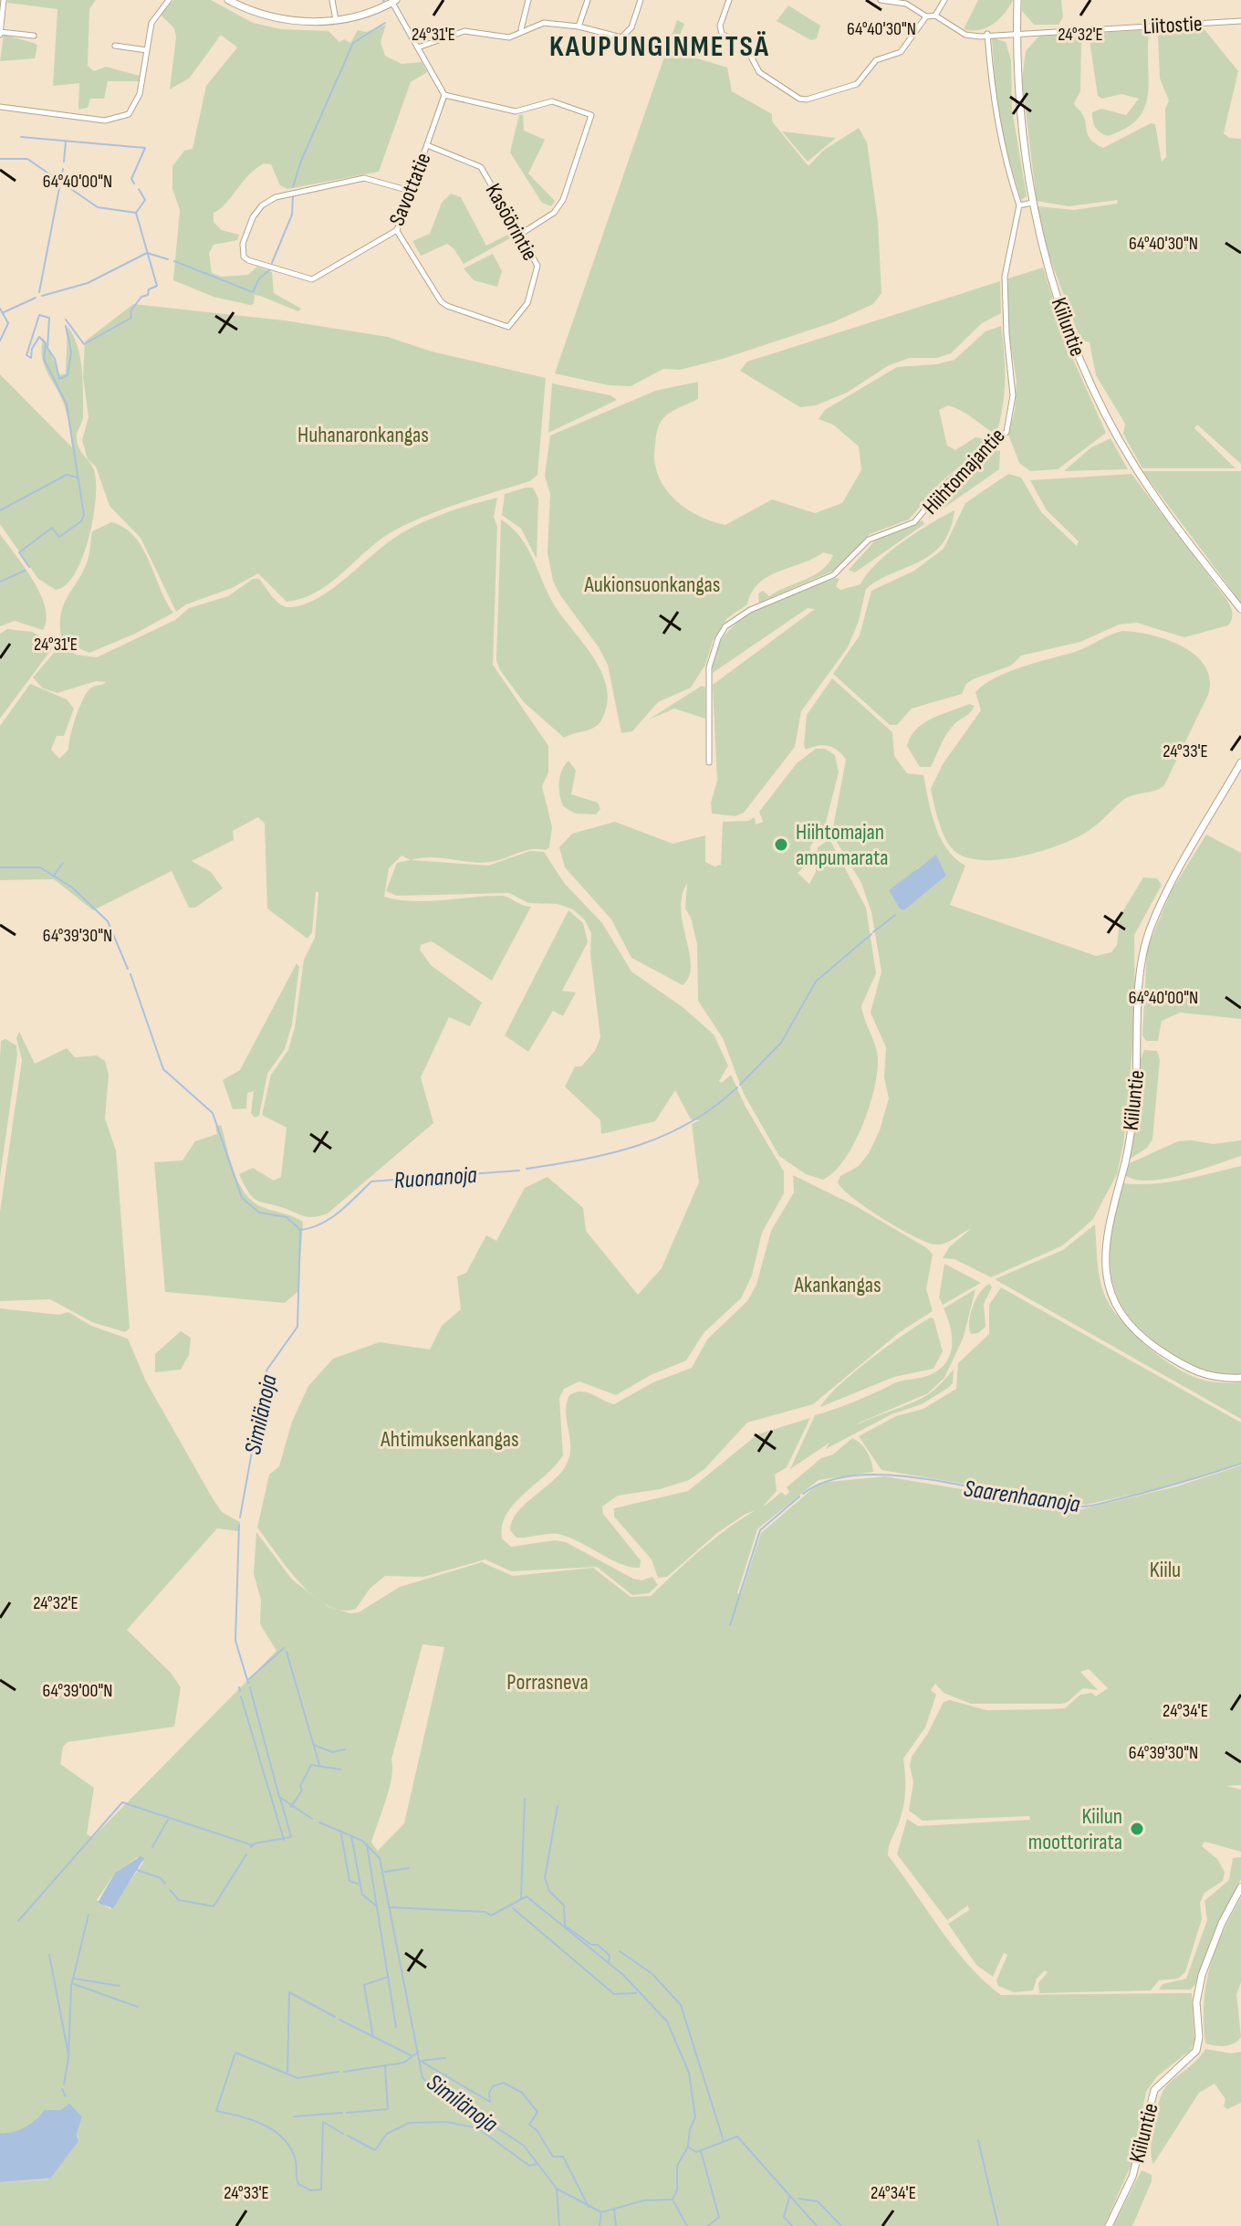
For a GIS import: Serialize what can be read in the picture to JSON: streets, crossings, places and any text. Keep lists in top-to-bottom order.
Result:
{
  "streets": {
    "street": [
      "Liitostie",
      "Savottatie",
      "Kasöörintie",
      "Kiiluntie",
      "Hiihtomajantie"
    ]
  },
  "crossings": [
    ["Liitostie", "Kiiluntie"],
    ["Savottatie", "Kasöörintie"]
  ],
  "districts": ["KAUPUNGINMETSÄ"],
  "water": ["Ruonanoja", "Similänoja", "Saarenhaanoja"],
  "parks": [
    "Huhanaronkangas",
    "Aukionsuonkangas",
    "Akankangas",
    "Ahtimuksenkangas",
    "Kiilu",
    "Porrasneva"
  ],
  "places": ["Hiihtomajan ampumarata", "Kiilun moottorirata"],
  "coordinates": [
    "64°40'30\"N",
    "24°31'E",
    "24°32'E",
    "64°40'00\"N",
    "24°33'E",
    "64°39'30\"N",
    "64°39'00\"N",
    "24°34'E"
  ]
}
